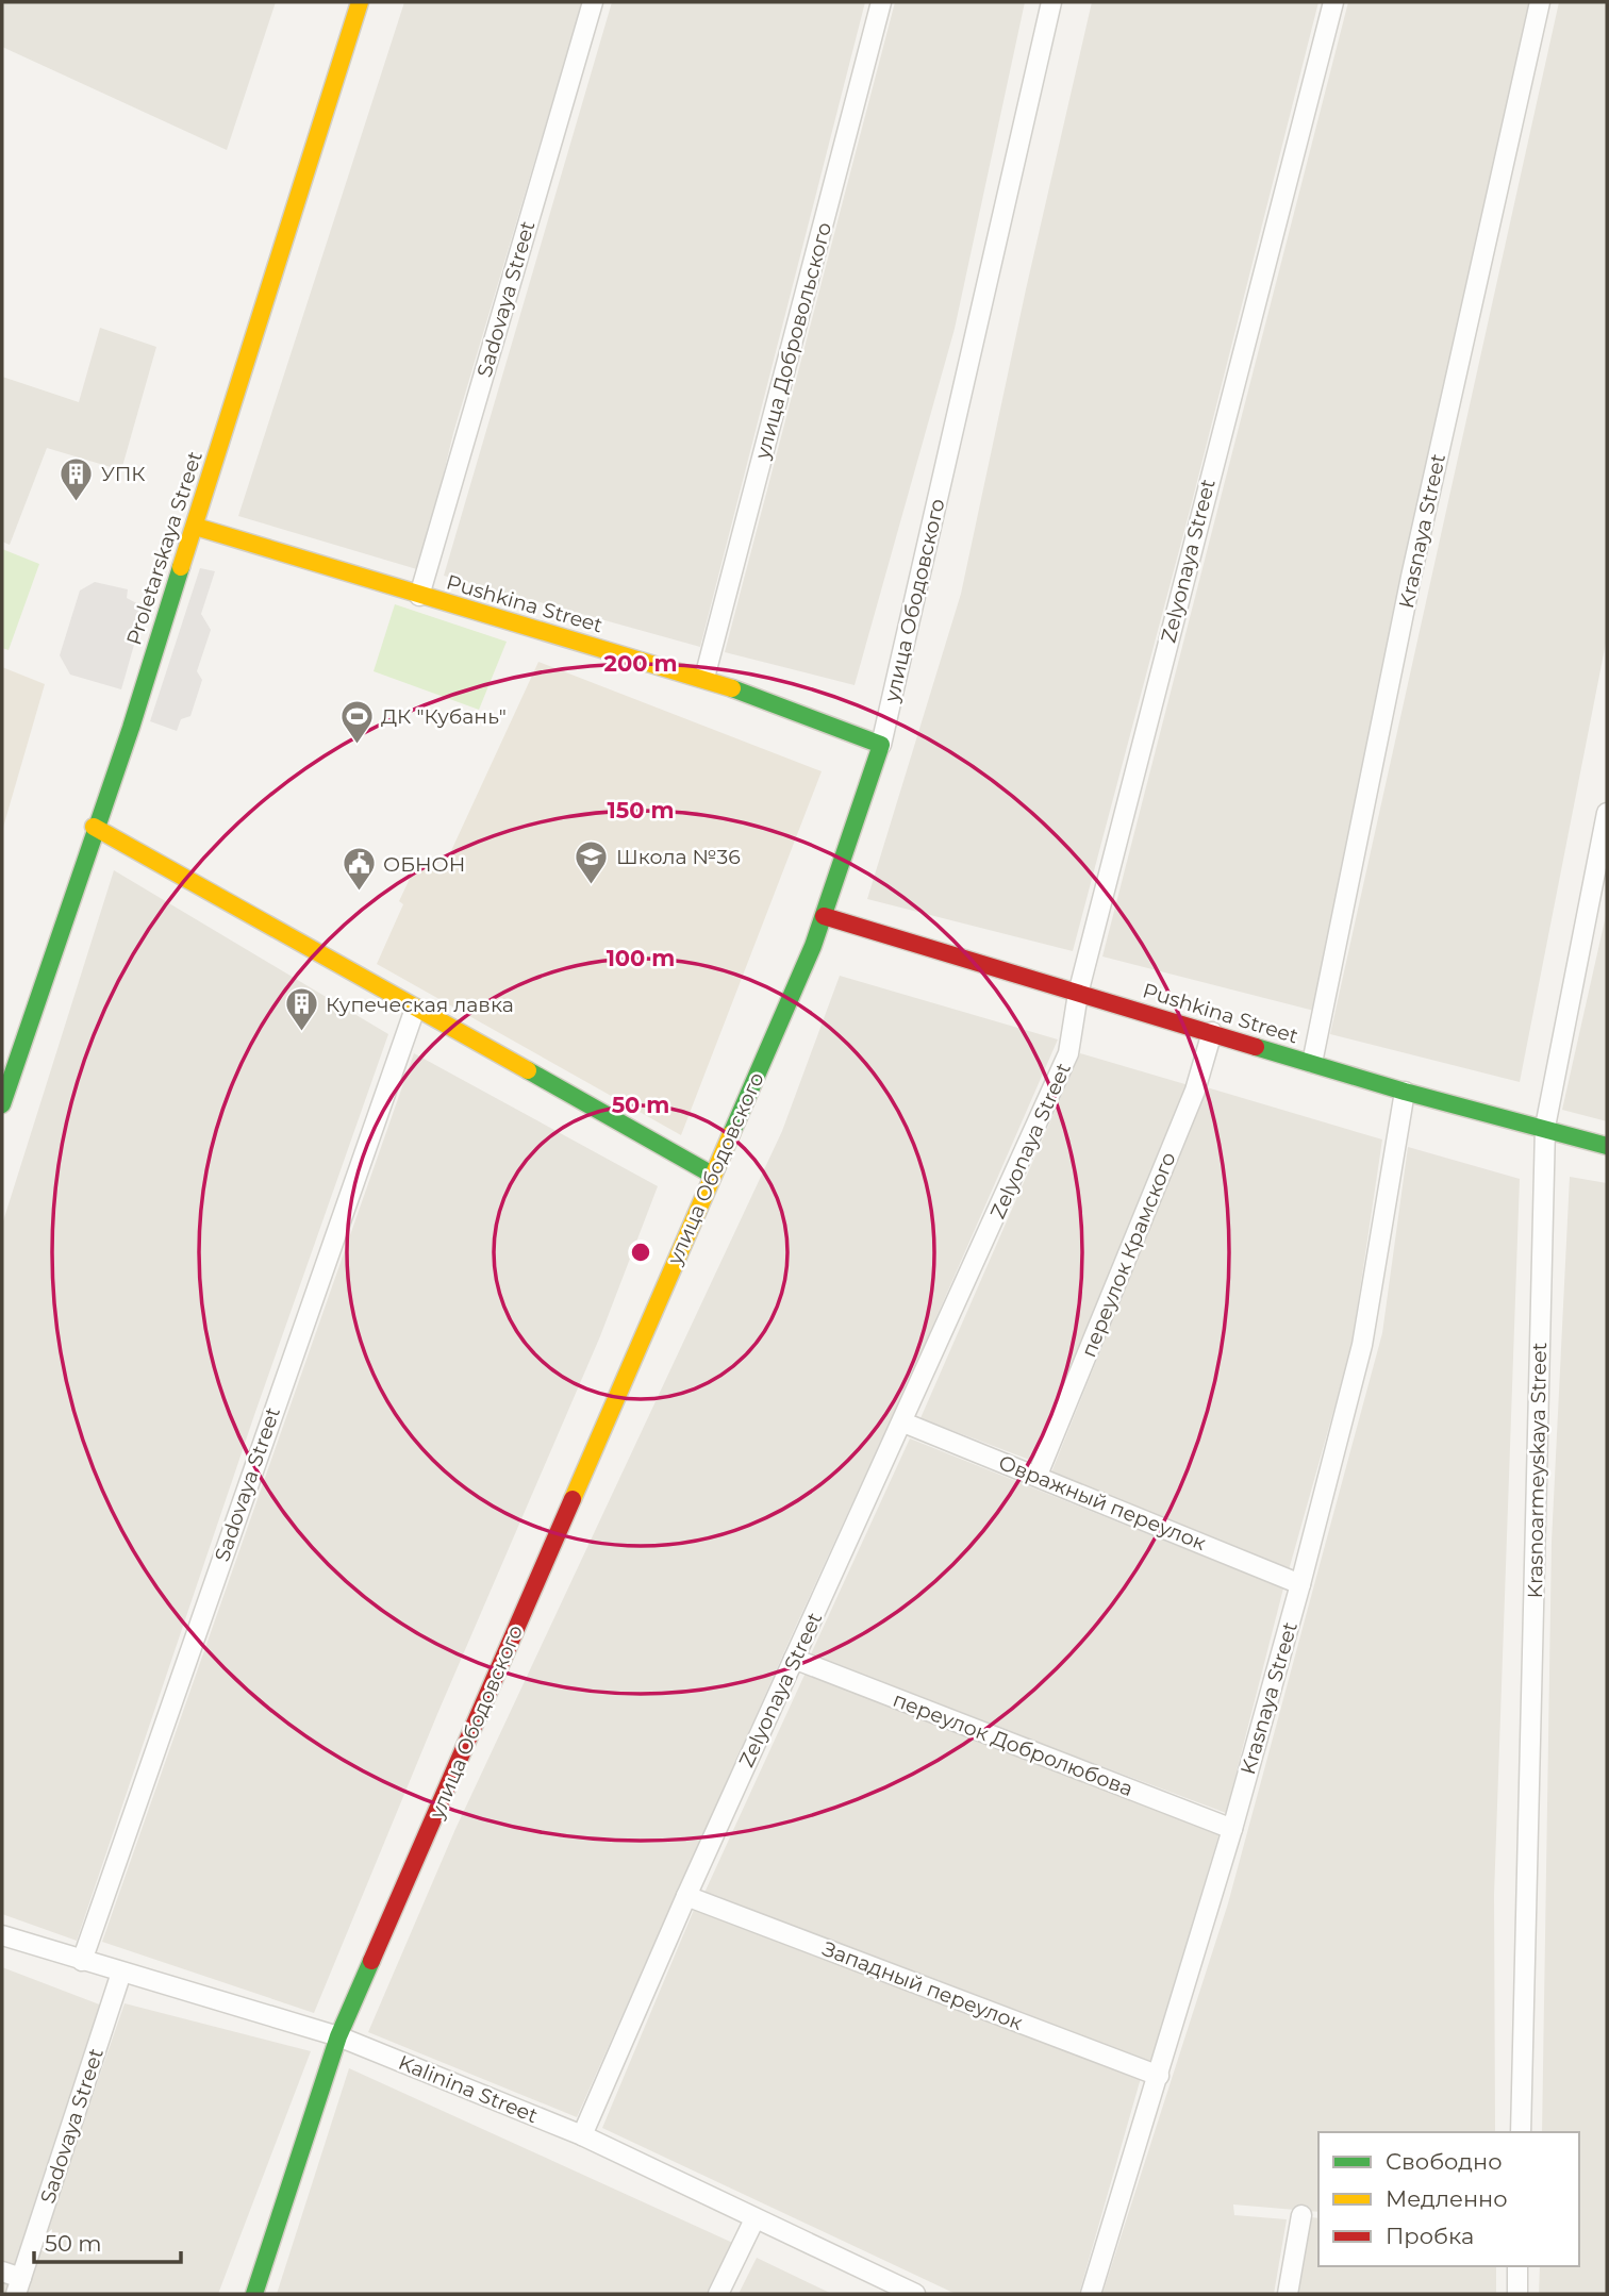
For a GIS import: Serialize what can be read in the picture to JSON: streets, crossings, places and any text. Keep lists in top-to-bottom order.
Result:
{
  "streets": {
    "street": [
      "Sadovaya Street",
      "улица Добровольского",
      "Krasnaya Street",
      "Proletarskaya Street",
      "Zelyonaya Street",
      "улица Ободовского",
      "Pushkina Street",
      "переулок Крамского",
      "Krasnoarmeyskaya Street",
      "Овражный переулок",
      "переулок Добролюбова",
      "Западный переулок",
      "Kalinina Street"
    ]
  },
  "crossings": [
    ["Sadovaya Street", "Pushkina Street"],
    ["Sadovaya Street", "Kalinina Street"],
    ["улица Добровольского", "Pushkina Street"],
    ["Krasnaya Street", "Pushkina Street"],
    ["Krasnaya Street", "Овражный переулок"],
    ["Krasnaya Street", "переулок Добролюбова"],
    ["Krasnaya Street", "Западный переулок"],
    ["Proletarskaya Street", "Pushkina Street"],
    ["Zelyonaya Street", "Pushkina Street"],
    ["Zelyonaya Street", "Овражный переулок"],
    ["Zelyonaya Street", "переулок Добролюбова"],
    ["Zelyonaya Street", "Западный переулок"],
    ["Zelyonaya Street", "Kalinina Street"],
    ["улица Ободовского", "Pushkina Street"],
    ["улица Ободовского", "Kalinina Street"],
    ["Pushkina Street", "переулок Крамского"],
    ["Pushkina Street", "Krasnoarmeyskaya Street"],
    ["переулок Крамского", "Овражный переулок"]
  ],
  "places": {
    "building": ["УПК", "Купеческая лавка"],
    "sports": ["ДК \"Кубань\""],
    "school or university": ["Школа №36"],
    "public building": ["ОБНОН"]
  },
  "legend": ["Свободно", "Медленно", "Пробка"],
  "scale_bar": "50 m",
  "rings": [
    "200 m",
    "150 m",
    "100 m",
    "50 m"
  ]
}
